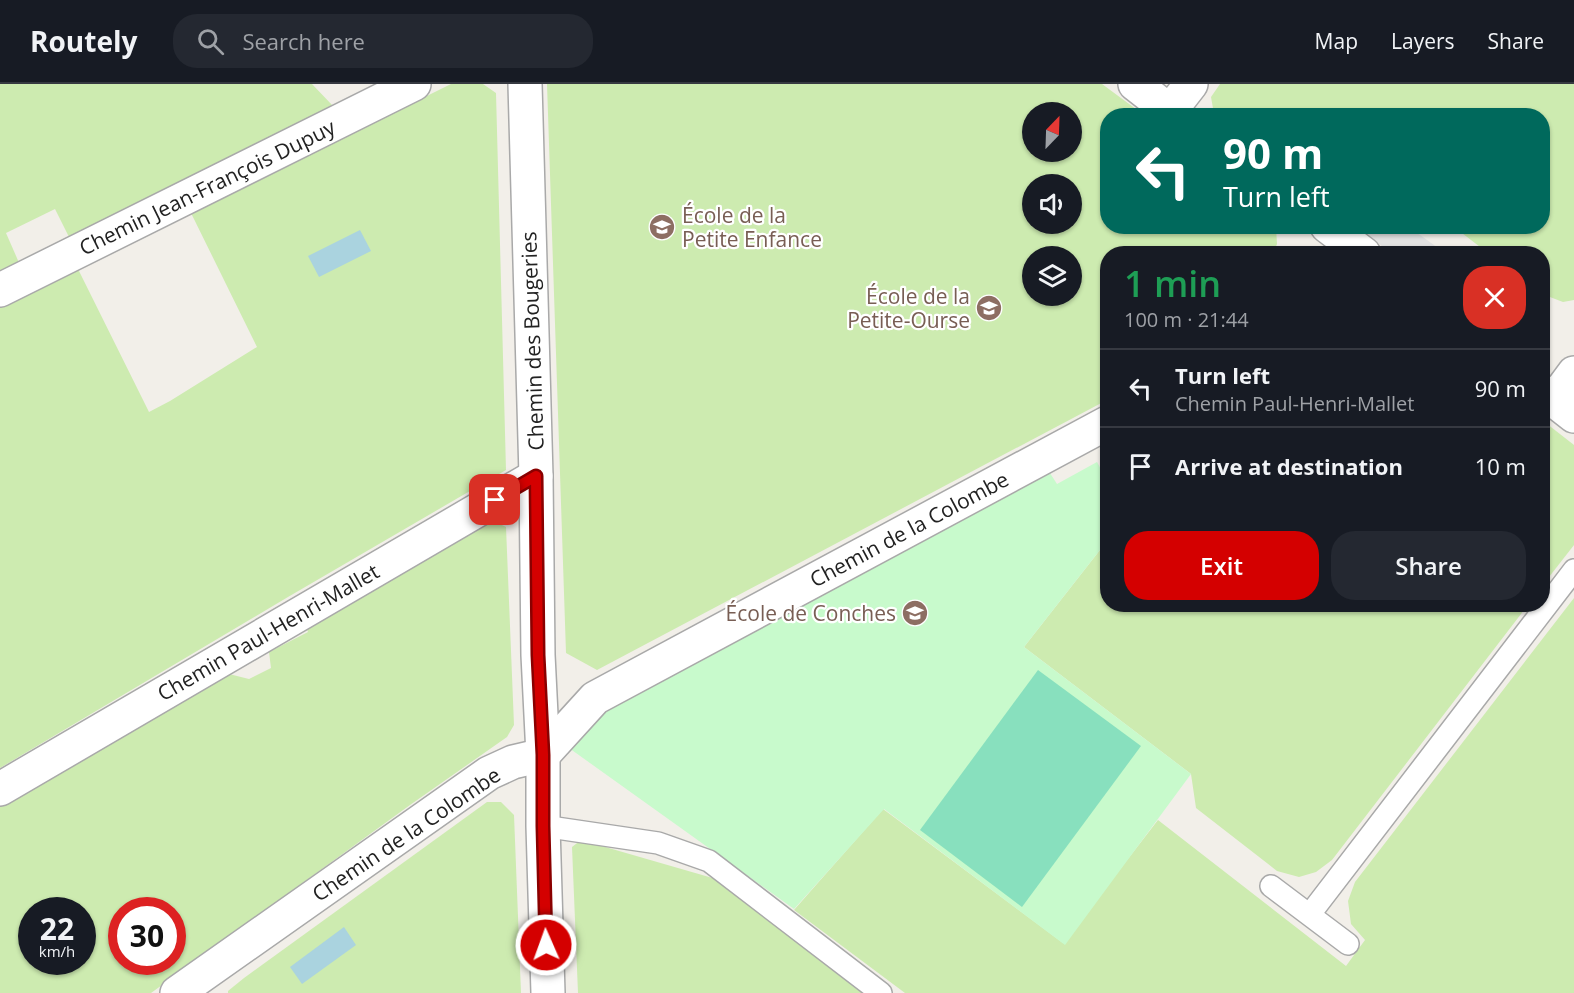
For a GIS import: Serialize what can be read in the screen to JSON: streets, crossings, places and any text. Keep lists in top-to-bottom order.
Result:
{
  "streets": {
    "street": [
      "Chemin Jean-François Dupuy",
      "Chemin des Bougeries",
      "Chemin de la Colombe",
      "Chemin Paul-Henri-Mallet"
    ]
  },
  "crossings": [
    ["Chemin des Bougeries", "Chemin de la Colombe"],
    ["Chemin des Bougeries", "Chemin Paul-Henri-Mallet"]
  ],
  "places": {
    "school or university": ["École de la Petite Enfance", "École de la Petite-Ourse", "École de Conches"]
  },
  "north": "top right",
  "page": {
    "header": "Routely",
    "search": "Search here",
    "nav": ["Map", "Layers", "Share"],
    "turn": ["90 m", "Turn left"],
    "heading": ["1 min", "100 m · 21:44"],
    "list": [
      {
        "name": "Turn left",
        "note": "Chemin Paul-Henri-Mallet",
        "value": "90 m"
      },
      {
        "name": "Arrive at destination",
        "value": "10 m"
      }
    ],
    "buttons": ["Exit", "Share"],
    "speed": "22 km/h",
    "limit": "30"
  }
}
